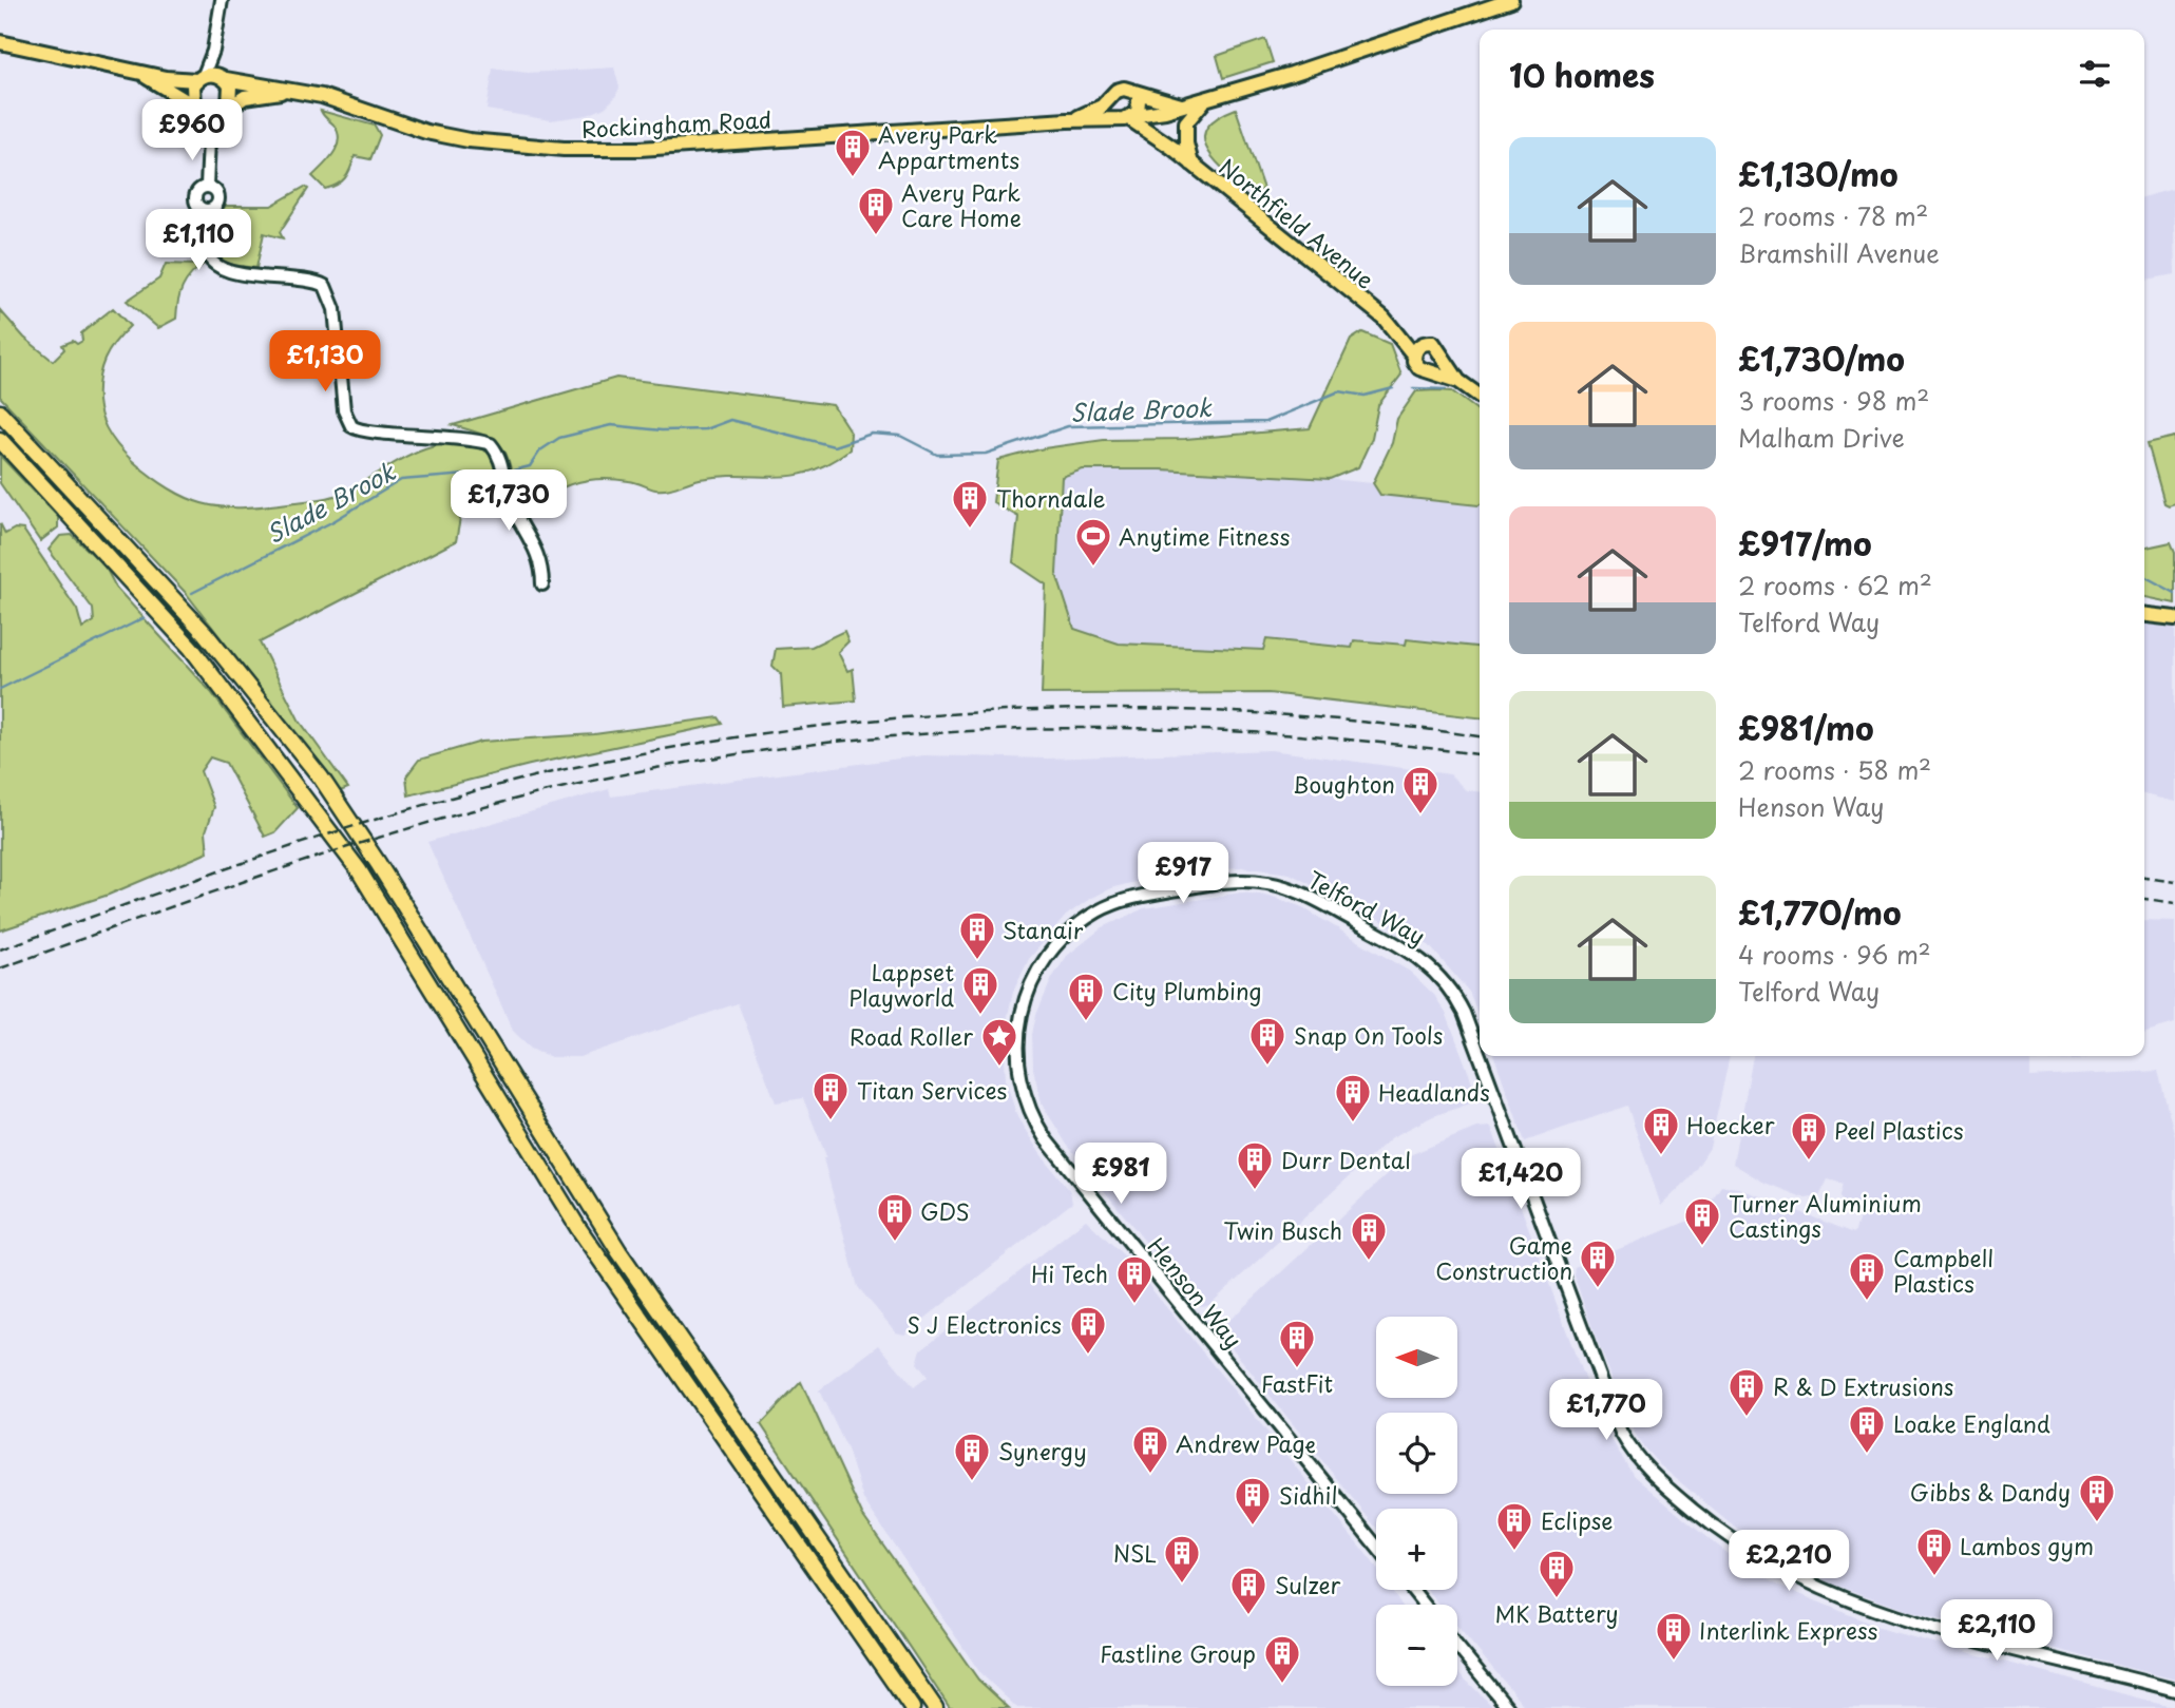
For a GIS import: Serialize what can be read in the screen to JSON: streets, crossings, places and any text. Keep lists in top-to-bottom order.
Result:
{
  "streets": {
    "main road": ["Rockingham Road", "Northfield Avenue"],
    "street": ["Telford Way", "Henson Way"]
  },
  "crossings": [
    ["Rockingham Road", "Northfield Avenue"],
    ["Telford Way", "Henson Way"]
  ],
  "water": ["Slade Brook"],
  "places": {
    "building": [
      "Avery Park Appartments",
      "Avery Park Care Home",
      "Thorndale",
      "Boughton",
      "Stanair",
      "Lappset Playworld",
      "City Plumbing",
      "Snap On Tools",
      "Titan Services",
      "Headlands",
      "Hoecker",
      "Peel Plastics",
      "Durr Dental",
      "GDS",
      "Turner Aluminium Castings",
      "Twin Busch",
      "Game Construction",
      "Campbell Plastics",
      "Hi Tech",
      "S J Electronics",
      "FastFit",
      "R & D Extrusions",
      "Loake England",
      "Andrew Page",
      "Synergy",
      "Gibbs & Dandy",
      "Sidhil",
      "Eclipse",
      "Lambos gym",
      "NSL",
      "MK Battery",
      "Sulzer",
      "Interlink Express",
      "Fastline Group"
    ],
    "sports": ["Anytime Fitness"],
    "place": ["Road Roller"]
  },
  "north": "left",
  "page": {
    "heading": "10 homes",
    "price": [
      "£960",
      "£1,110",
      "£1,130",
      "£1,730",
      "£917",
      "£981",
      "£1,420",
      "£1,770",
      "£2,210",
      "£2,110"
    ],
    "list": [
      {
        "name": "£1,130/mo",
        "note": "2 rooms · 78 m² · Bramshill Avenue"
      },
      {
        "name": "£1,730/mo",
        "note": "3 rooms · 98 m² · Malham Drive"
      },
      {
        "name": "£917/mo",
        "note": "2 rooms · 62 m² · Telford Way"
      },
      {
        "name": "£981/mo",
        "note": "2 rooms · 58 m² · Henson Way"
      },
      {
        "name": "£1,770/mo",
        "note": "4 rooms · 96 m² · Telford Way"
      }
    ],
    "map_buttons": ["+", "−"]
  }
}
